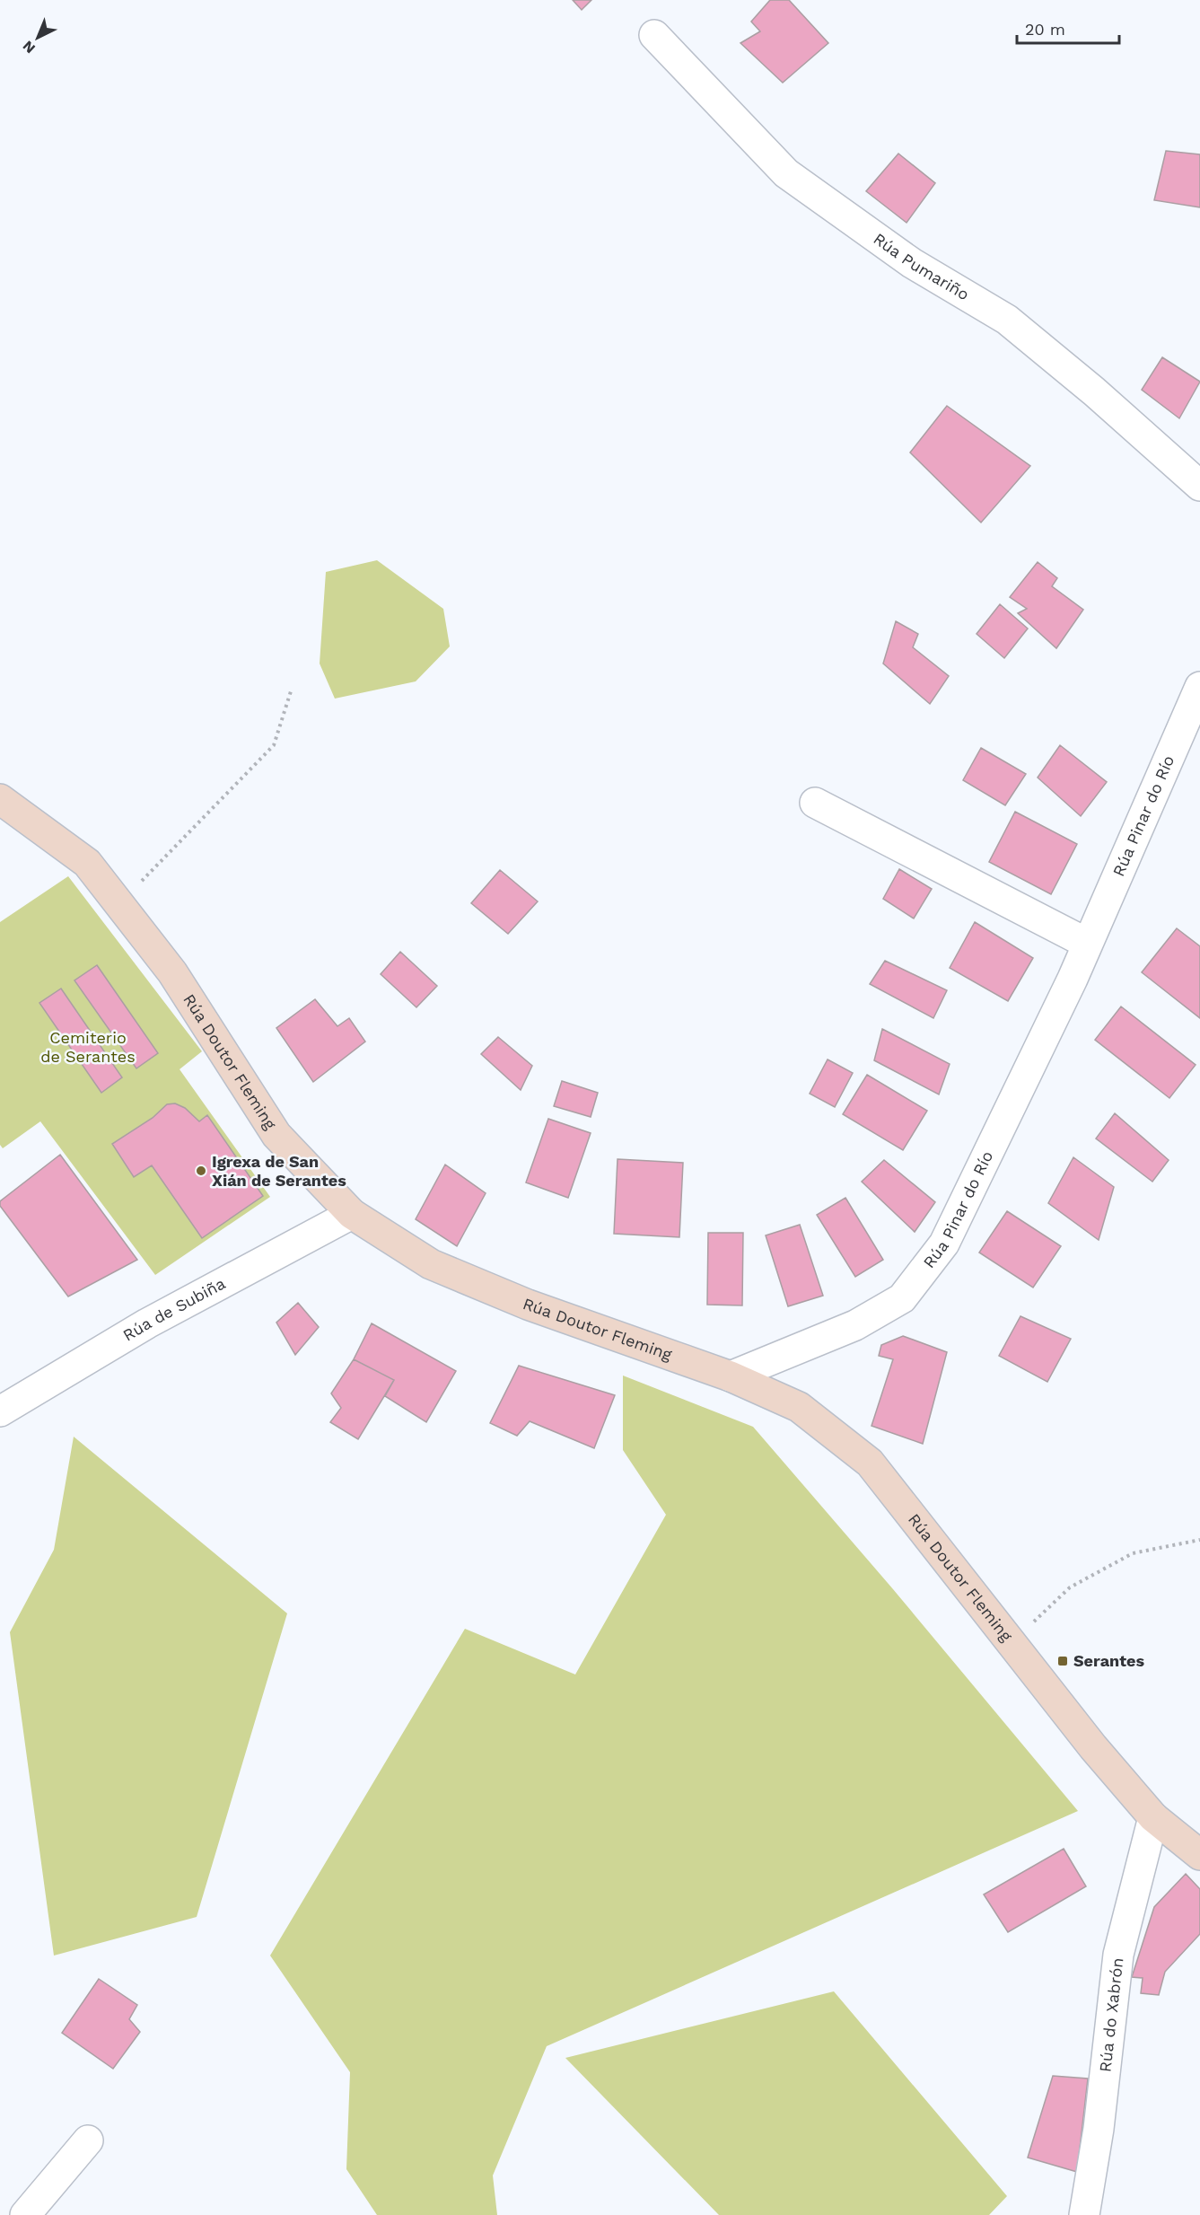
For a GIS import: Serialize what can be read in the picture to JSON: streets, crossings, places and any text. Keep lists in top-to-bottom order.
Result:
{
  "streets": {
    "main road": ["Rúa Doutor Fleming"],
    "street": [
      "Rúa Pumariño",
      "Rúa Pinar do Río",
      "Rúa de Subiña",
      "Rúa do Xabrón"
    ]
  },
  "crossings": [
    ["Rúa Pinar do Río", "Rúa Doutor Fleming"],
    ["Rúa Doutor Fleming", "Rúa de Subiña"],
    ["Rúa Doutor Fleming", "Rúa do Xabrón"]
  ],
  "parks": ["Cemiterio de Serantes"],
  "places": {
    "other": ["Igrexa de San Xián de Serantes"],
    "transit": ["Serantes"]
  },
  "scale_bar": "20 m",
  "north": "bottom left"
}
